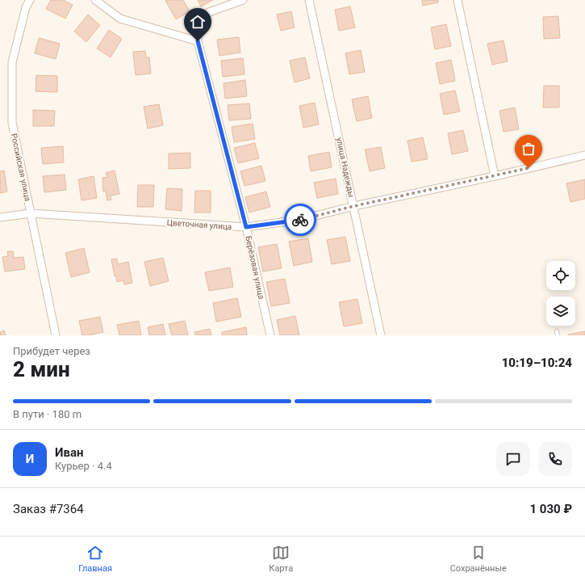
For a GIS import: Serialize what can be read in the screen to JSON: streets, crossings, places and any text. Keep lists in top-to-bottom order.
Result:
{
  "streets": {
    "street": [
      "Российская улица",
      "улица Надежды",
      "Цветочная улица",
      "Берёзовая улица"
    ]
  },
  "crossings": [
    ["Российская улица", "Цветочная улица"],
    ["улица Надежды", "Цветочная улица"],
    ["Цветочная улица", "Берёзовая улица"]
  ],
  "page": {
    "heading": ["2 мин", "Прибудет через", "10:19–10:24"],
    "panel": [
      "Иван",
      "Курьер · 4.4",
      "Заказ #7364",
      "1 030 ₽"
    ],
    "bar": "В пути · 180 m",
    "round": "И",
    "tabs": ["Главная", "Карта", "Сохранённые"]
  }
}
